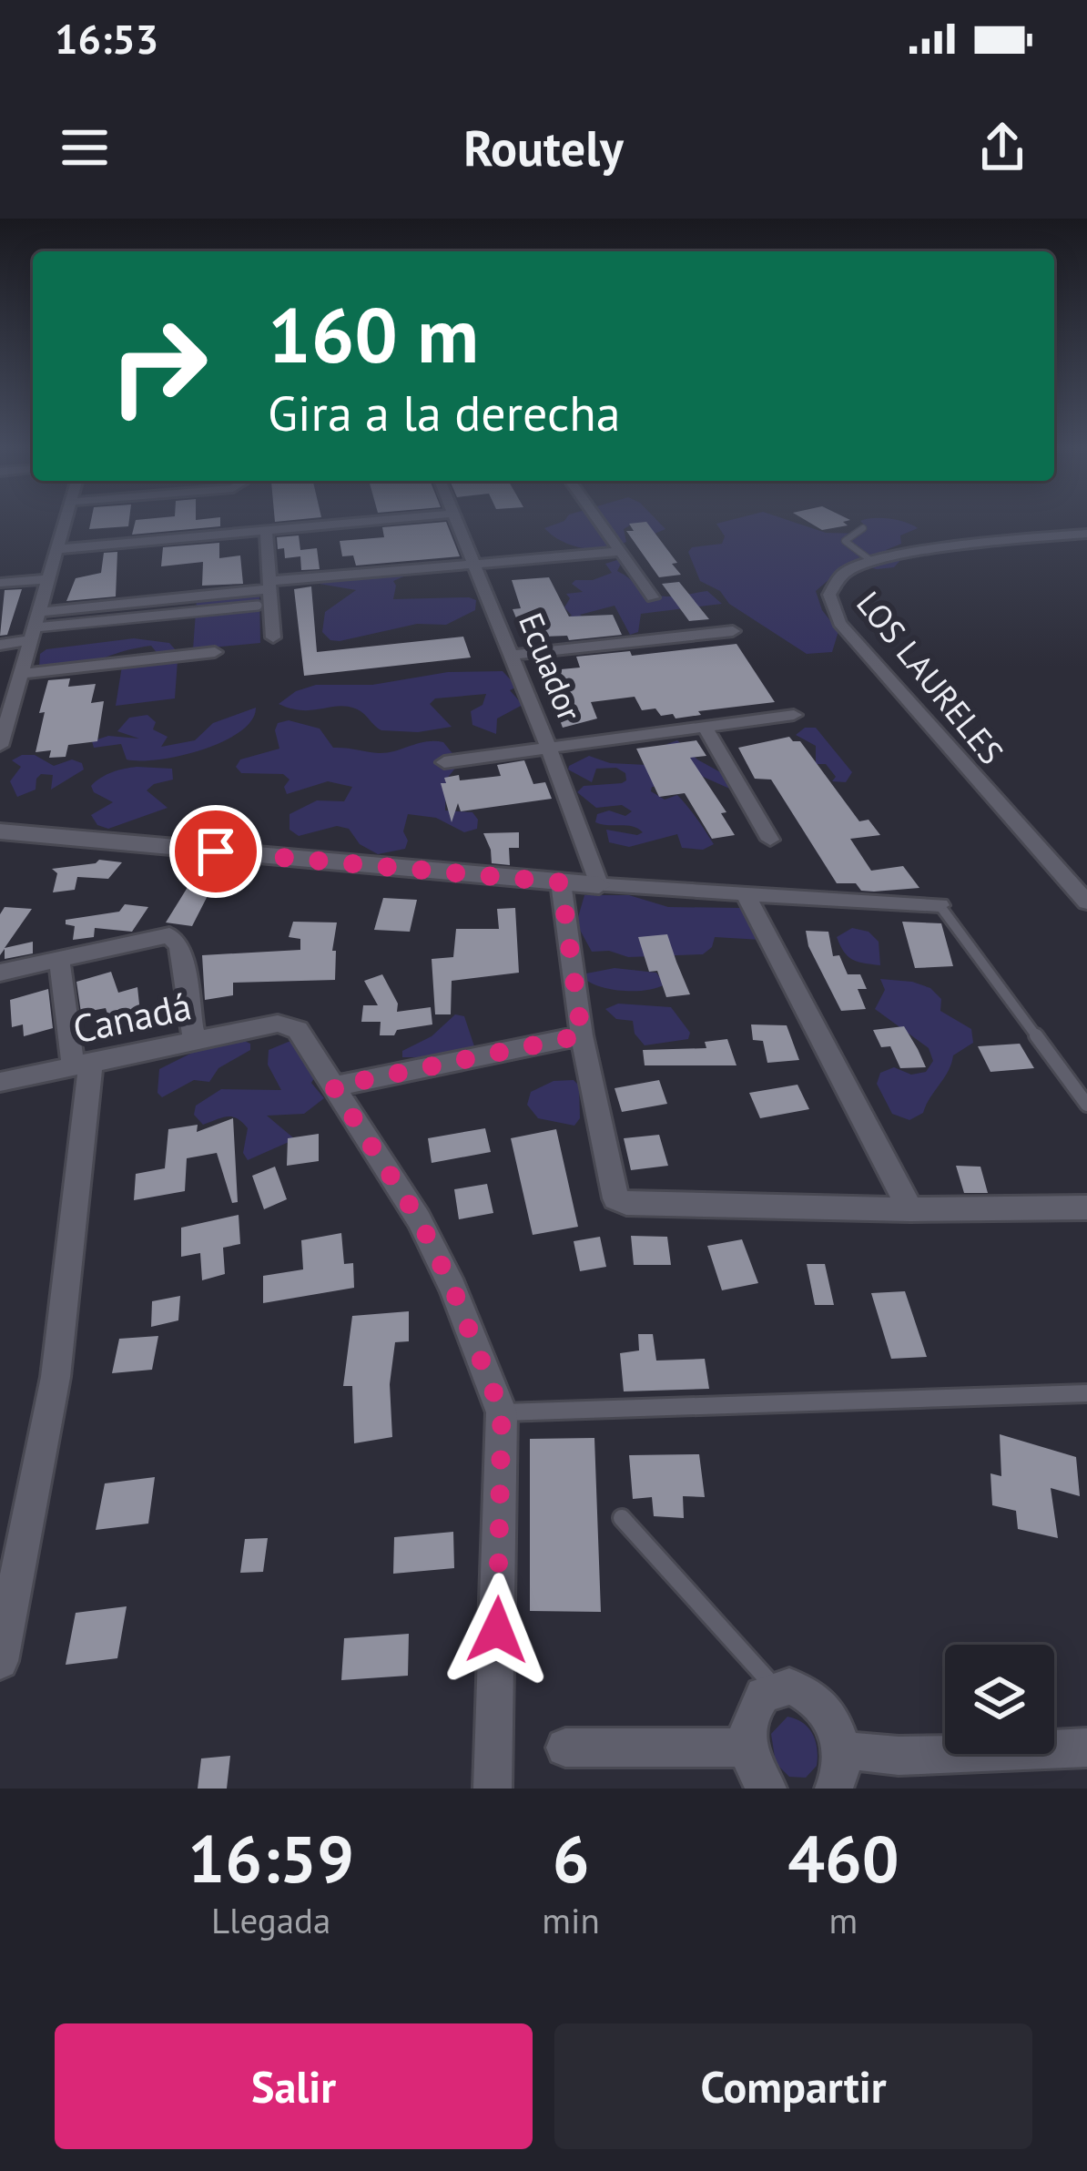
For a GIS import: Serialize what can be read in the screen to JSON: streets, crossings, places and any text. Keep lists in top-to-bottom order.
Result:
{
  "streets": {
    "street": ["Ecuador", "LOS LAURELES", "Canadá"]
  },
  "page": {
    "status": "16:53",
    "header": "Routely",
    "turn": ["160 m", "Gira a la derecha"],
    "eta": [
      "16:59",
      "Llegada",
      "6",
      "min",
      "460",
      "m"
    ],
    "buttons": ["Salir", "Compartir"]
  }
}
